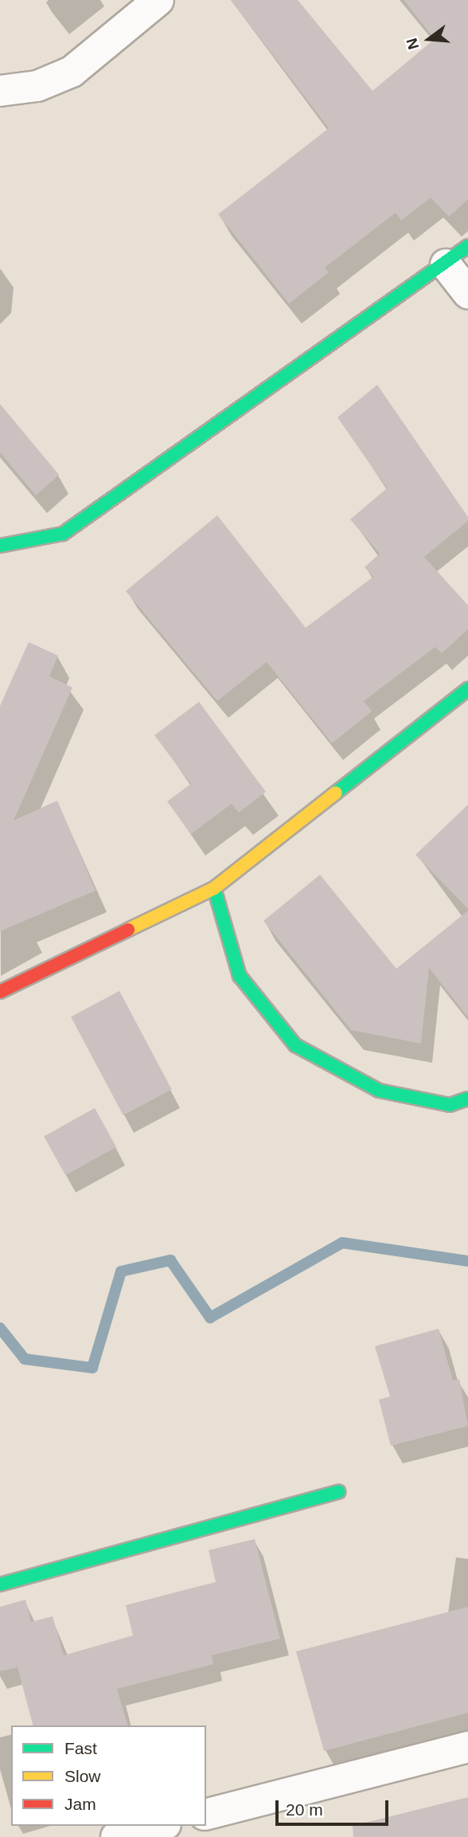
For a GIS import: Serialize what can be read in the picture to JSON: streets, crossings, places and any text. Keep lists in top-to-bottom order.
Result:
{
  "legend": ["Fast", "Slow", "Jam"],
  "scale_bar": "20 m",
  "north": "left"
}
